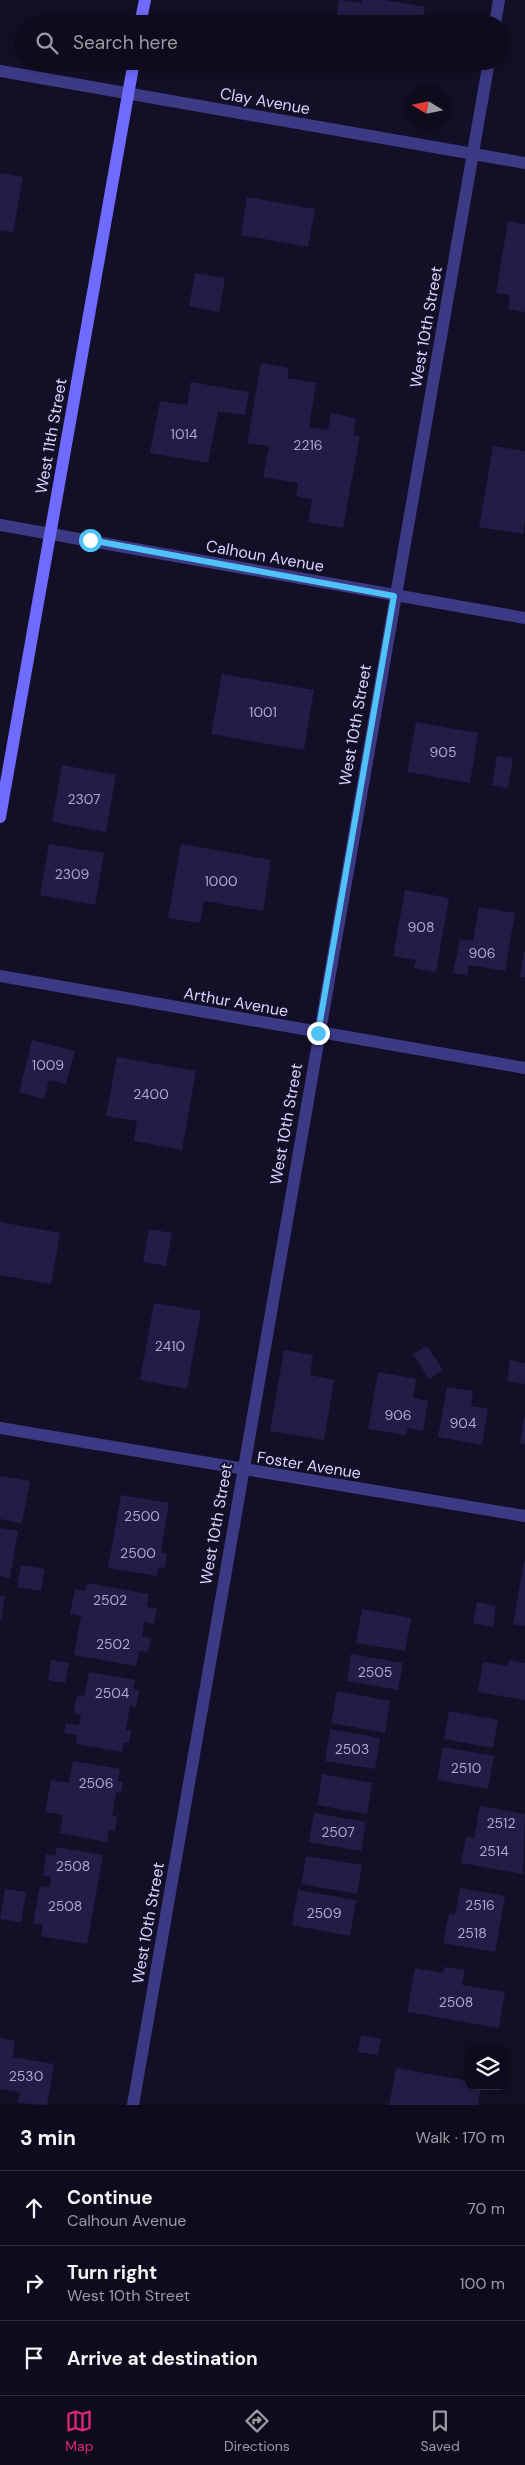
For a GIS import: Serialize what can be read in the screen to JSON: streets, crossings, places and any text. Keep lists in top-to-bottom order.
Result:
{
  "streets": {
    "main road": ["West 11th Street"],
    "street": [
      "Clay Avenue",
      "West 10th Street",
      "Calhoun Avenue",
      "Arthur Avenue",
      "Foster Avenue"
    ]
  },
  "crossings": [
    ["Clay Avenue", "West 10th Street"],
    ["Clay Avenue", "West 11th Street"],
    ["West 10th Street", "Calhoun Avenue"],
    ["West 10th Street", "Arthur Avenue"],
    ["West 10th Street", "Foster Avenue"],
    ["West 11th Street", "Calhoun Avenue"]
  ],
  "house_numbers": [
    "1014",
    "2216",
    "1001",
    "905",
    "2307",
    "2309",
    "1000",
    "908",
    "906",
    "1009",
    "2400",
    "2410",
    "906",
    "904",
    "2500",
    "2500",
    "2502",
    "2502",
    "2505",
    "2504",
    "2503",
    "2510",
    "2506",
    "2512",
    "2507",
    "2514",
    "2508",
    "2516",
    "2508",
    "2509",
    "2518",
    "2508",
    "2530"
  ],
  "north": "left",
  "page": {
    "search": "Search here",
    "heading": ["3 min", "Walk · 170 m"],
    "list": [
      ["Continue", "Calhoun Avenue", "70 m"],
      ["Turn right", "West 10th Street", "100 m"],
      "Arrive at destination"
    ],
    "nav": ["Map", "Directions", "Saved"]
  }
}
